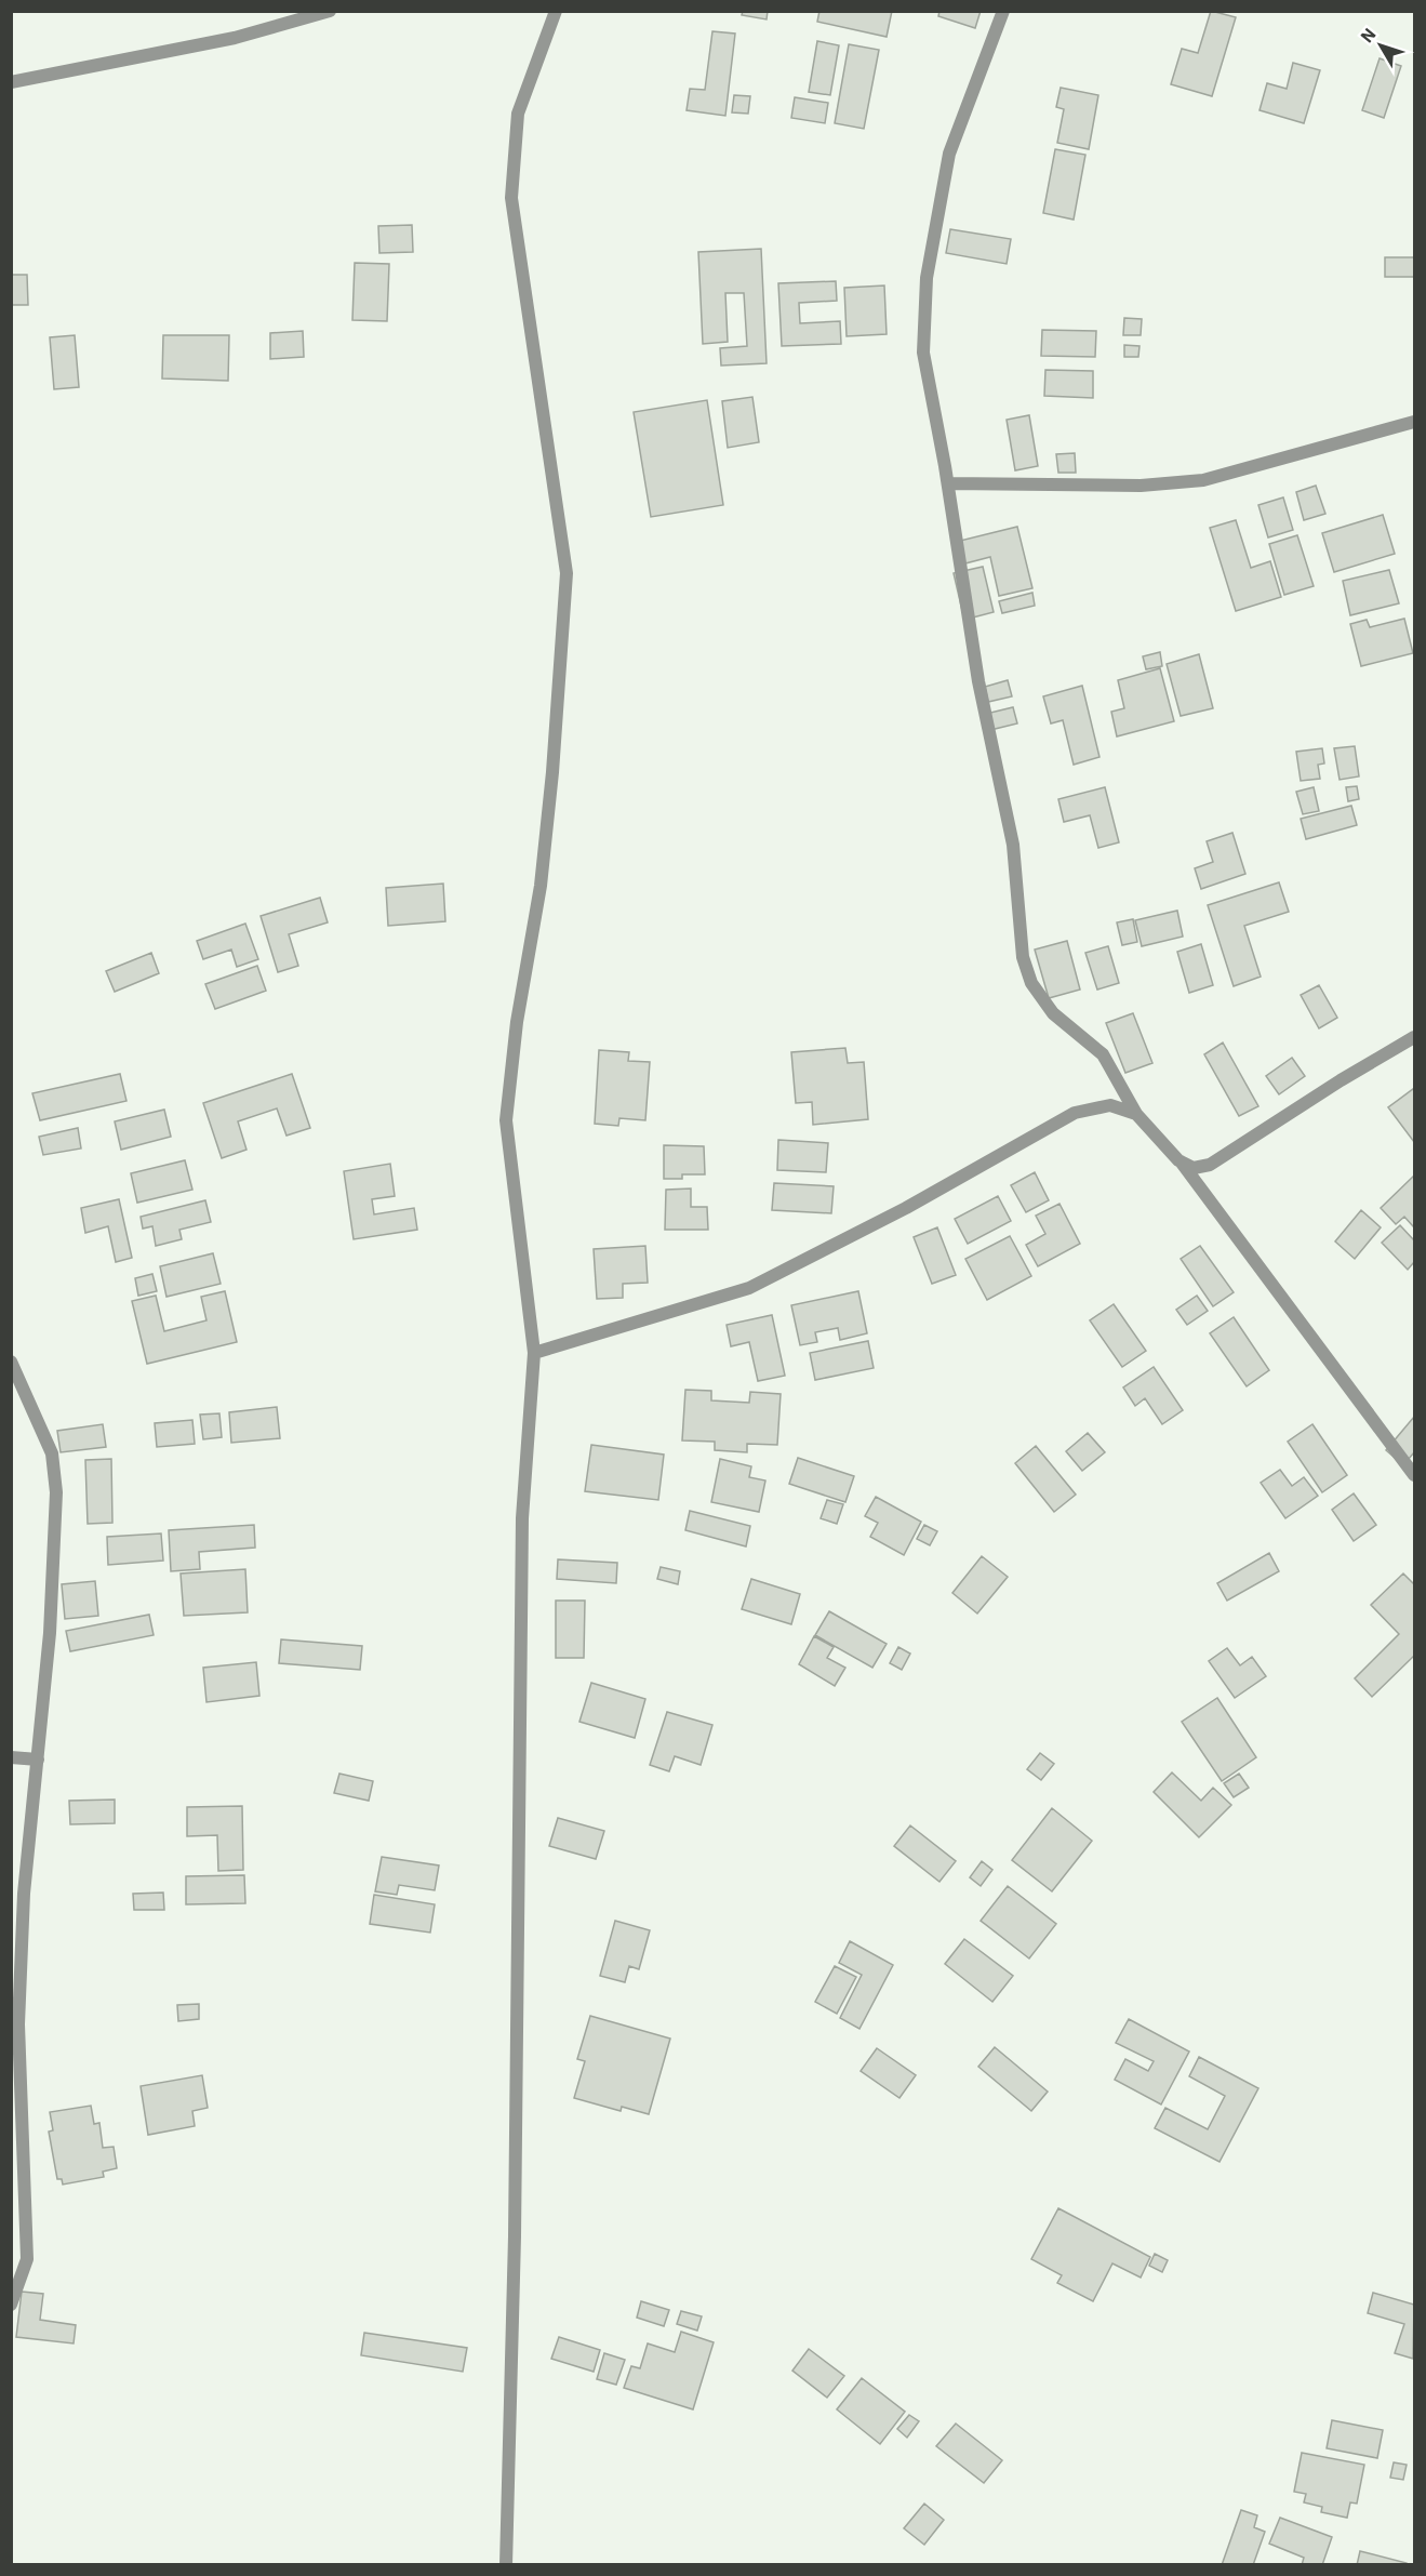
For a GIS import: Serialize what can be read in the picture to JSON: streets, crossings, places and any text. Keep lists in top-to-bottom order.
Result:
{
  "north": "top left"
}
